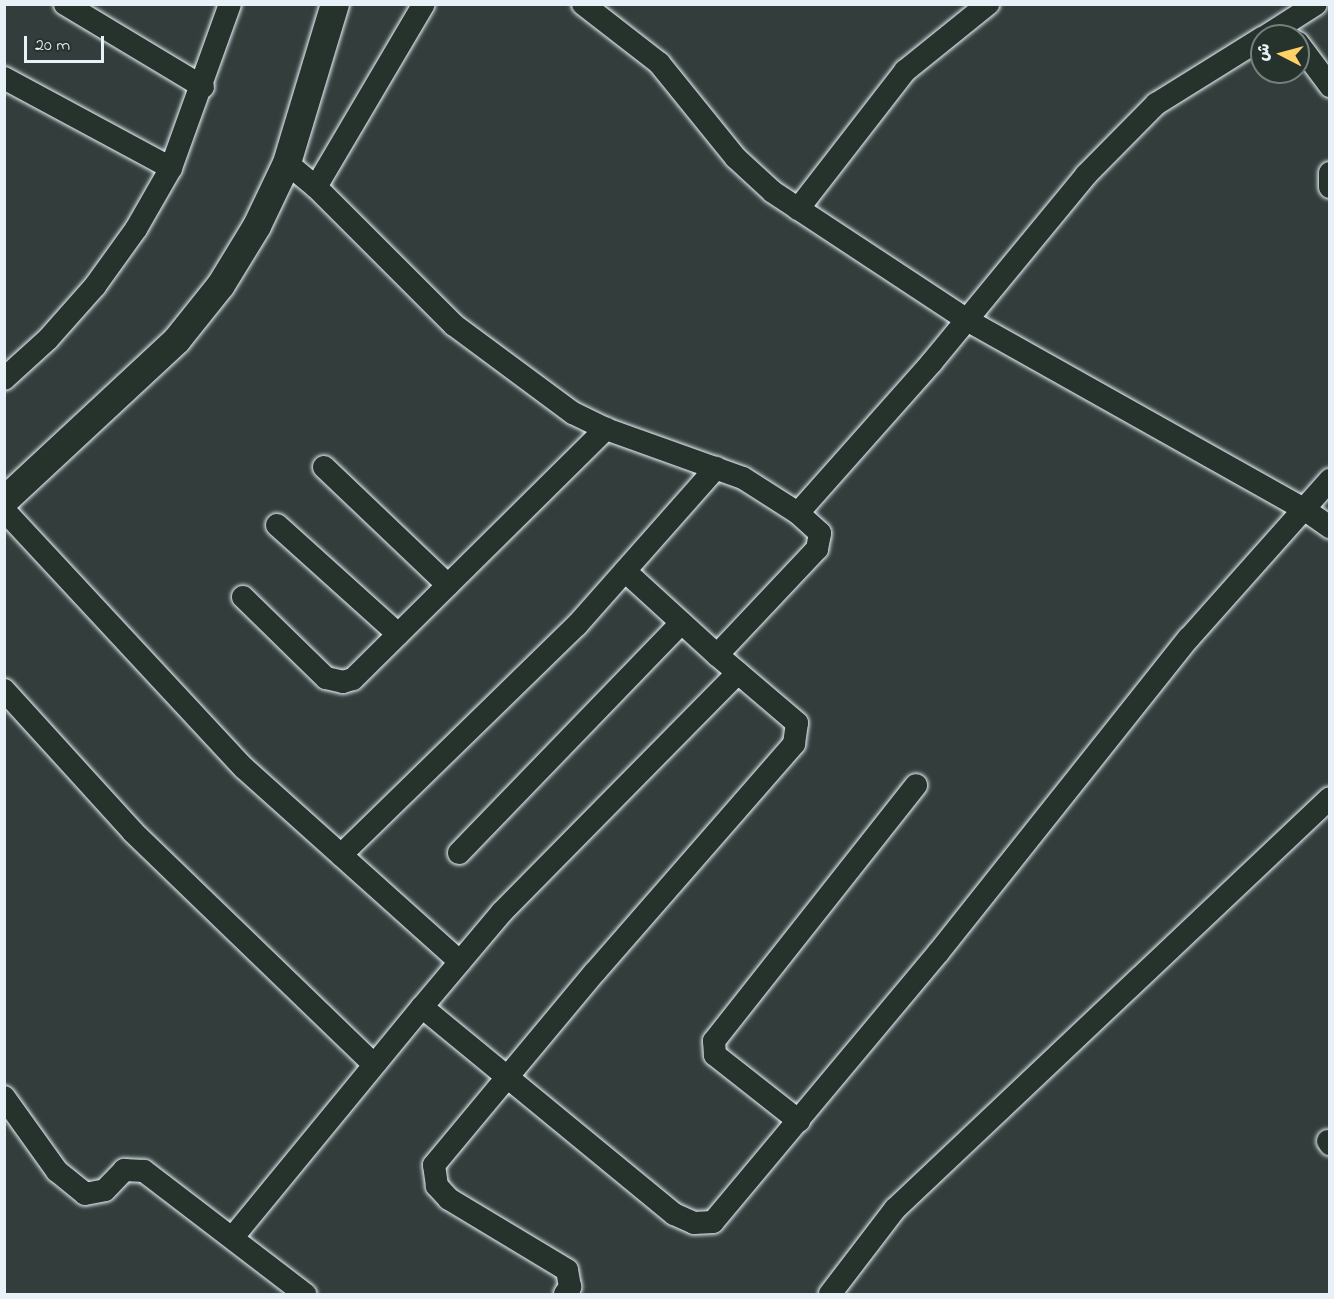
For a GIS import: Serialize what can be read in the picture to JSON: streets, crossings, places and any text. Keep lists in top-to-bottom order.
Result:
{
  "scale_bar": "20 m",
  "north": "left"
}
